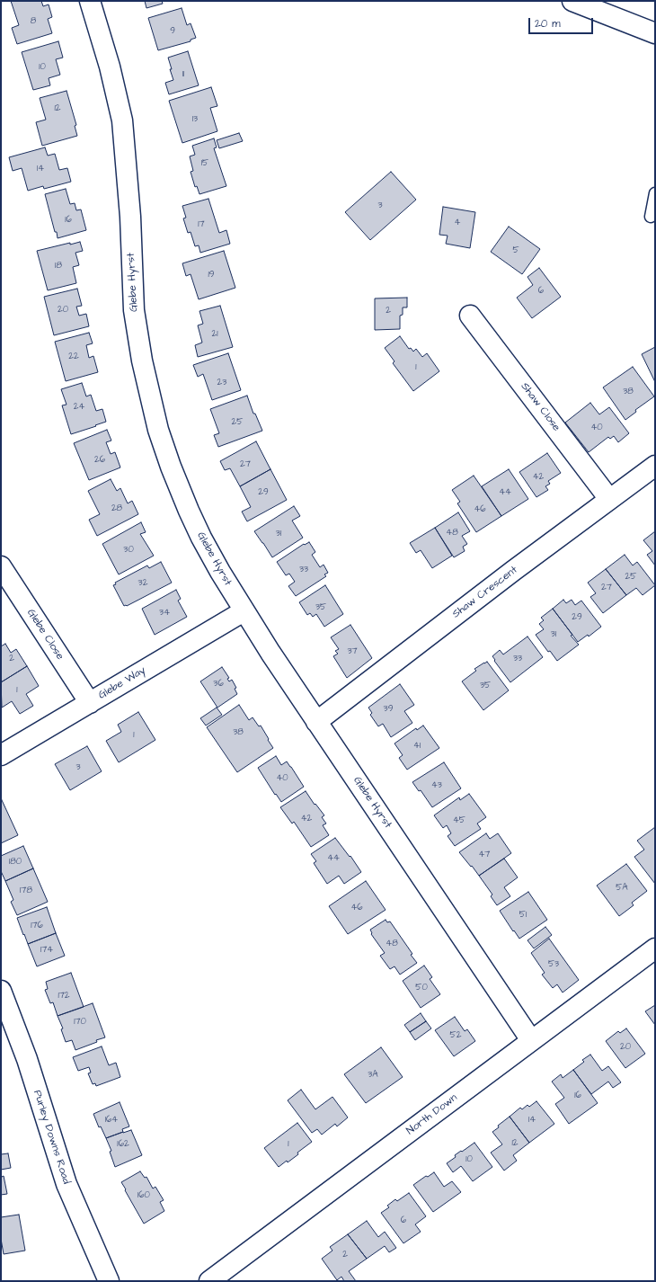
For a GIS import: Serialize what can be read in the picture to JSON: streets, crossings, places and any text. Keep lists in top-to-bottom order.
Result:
{
  "streets": {
    "street": [
      "Glebe Hyrst",
      "Shaw Close",
      "Shaw Crescent",
      "Glebe Close",
      "Glebe Way",
      "North Down",
      "Purley Downs Road"
    ]
  },
  "crossings": [
    ["Glebe Hyrst", "Shaw Crescent"],
    ["Glebe Hyrst", "Glebe Way"],
    ["Glebe Hyrst", "North Down"],
    ["Shaw Close", "Shaw Crescent"],
    ["Glebe Close", "Glebe Way"]
  ],
  "house_numbers": [
    "8",
    "9",
    "10",
    "11",
    "12",
    "13",
    "15",
    "14",
    "3",
    "16",
    "4",
    "17",
    "5",
    "18",
    "19",
    "6",
    "20",
    "2",
    "21",
    "22",
    "1",
    "23",
    "38",
    "24",
    "25",
    "40",
    "26",
    "27",
    "42",
    "29",
    "44",
    "28",
    "46",
    "48",
    "31",
    "30",
    "33",
    "25",
    "32",
    "27",
    "35",
    "34",
    "29",
    "31",
    "37",
    "2",
    "33",
    "36",
    "35",
    "1",
    "39",
    "38",
    "1",
    "41",
    "3",
    "40",
    "43",
    "42",
    "45",
    "47",
    "44",
    "180",
    "5A",
    "178",
    "46",
    "51",
    "176",
    "48",
    "174",
    "53",
    "50",
    "172",
    "170",
    "52",
    "20",
    "3A",
    "16",
    "164",
    "14",
    "12",
    "162",
    "1",
    "10",
    "160",
    "6",
    "2"
  ],
  "scale_bar": "20 m"
}
